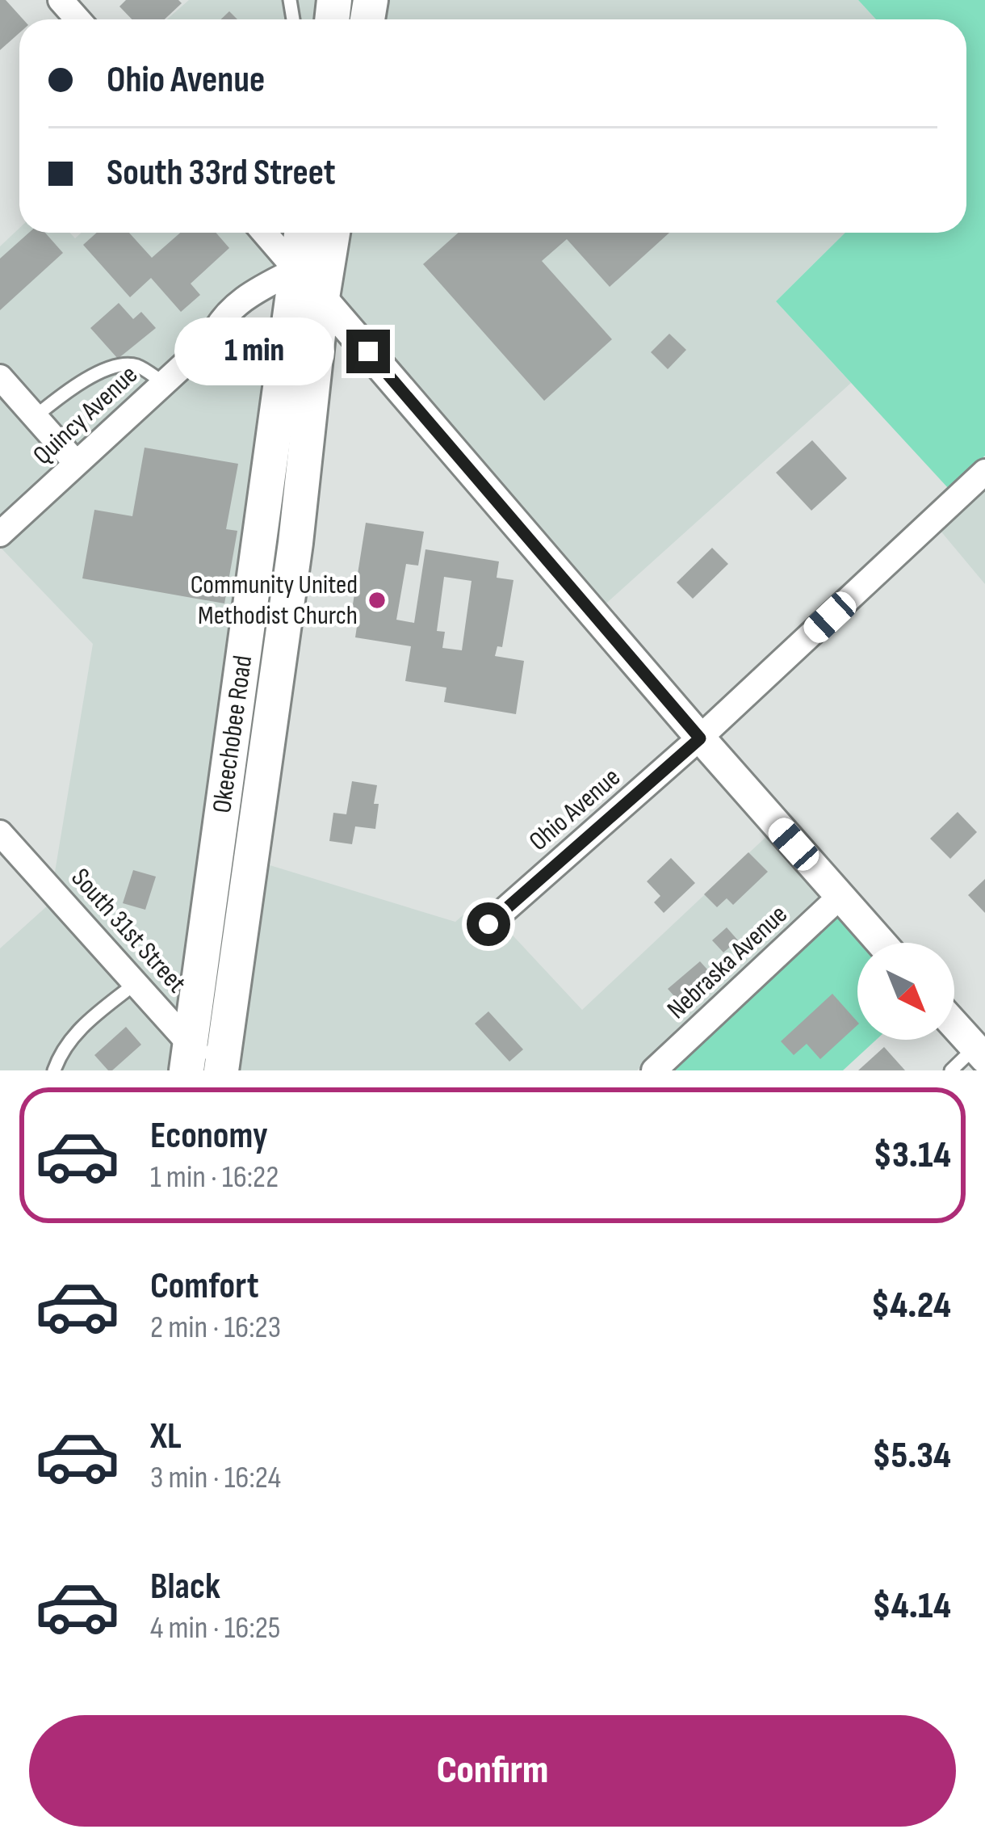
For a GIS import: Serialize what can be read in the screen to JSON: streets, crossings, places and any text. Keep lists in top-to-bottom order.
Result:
{
  "streets": {
    "main road": ["Okeechobee Road"],
    "street": [
      "Quincy Avenue",
      "Ohio Avenue",
      "South 31st Street",
      "Nebraska Avenue"
    ]
  },
  "crossings": [
    ["Quincy Avenue", "Okeechobee Road"],
    ["Okeechobee Road", "South 31st Street"]
  ],
  "places": ["Community United Methodist Church"],
  "north": "bottom right",
  "page": {
    "banner": ["Ohio Avenue", "South 33rd Street"],
    "bubble": "1 min",
    "list": [
      {
        "name": "Economy",
        "note": "1 min · 16:22",
        "value": "$3.14"
      },
      {
        "name": "Comfort",
        "note": "2 min · 16:23",
        "value": "$4.24"
      },
      {
        "name": "XL",
        "note": "3 min · 16:24",
        "value": "$5.34"
      },
      {
        "name": "Black",
        "note": "4 min · 16:25",
        "value": "$4.14"
      }
    ],
    "buttons": "Confirm"
  }
}
